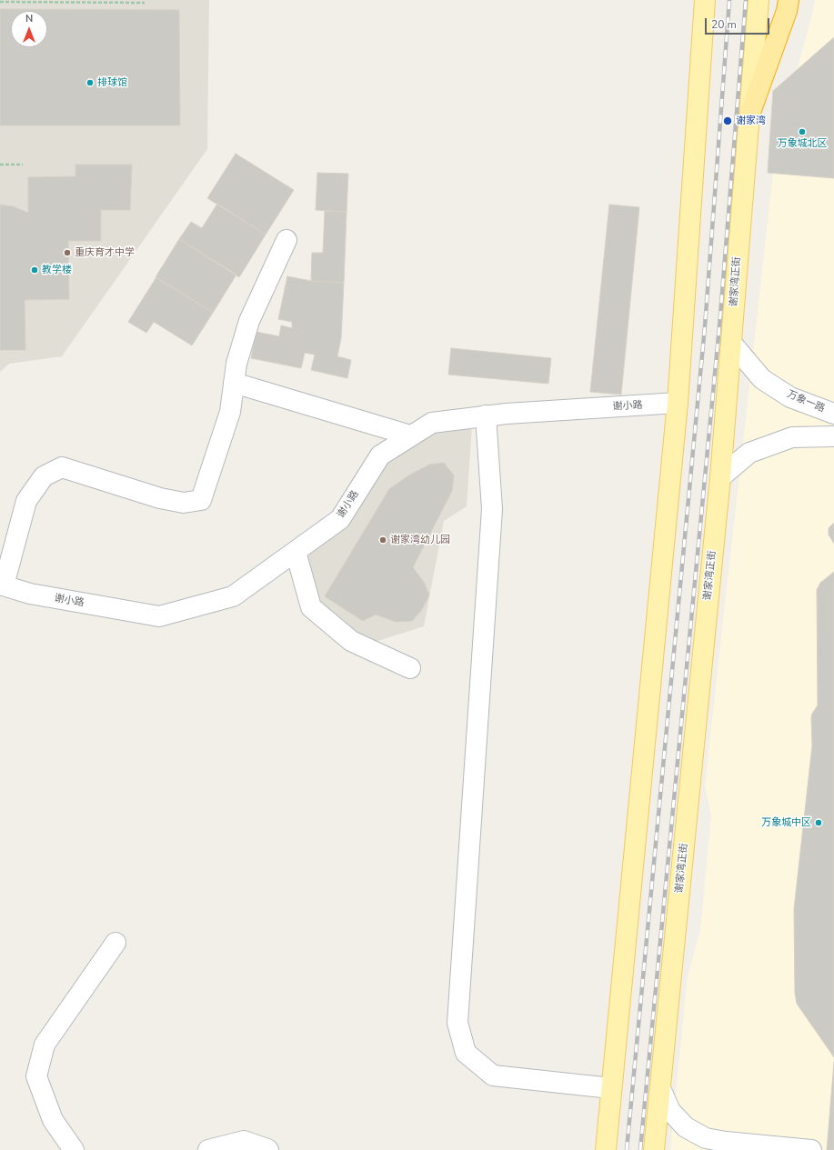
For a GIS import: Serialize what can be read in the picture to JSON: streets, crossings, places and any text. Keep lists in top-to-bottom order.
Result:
{
  "streets": {
    "main road": ["谢家湾正街"],
    "street": ["万象一路", "谢小路"]
  },
  "crossings": [
    ["谢家湾正街", "万象一路"]
  ],
  "places": [
    "排球馆",
    "谢家湾",
    "万象城北区",
    "重庆育才中学",
    "教学楼",
    "谢家湾幼儿园",
    "万象城中区"
  ],
  "scale_bar": "20 m",
  "north": "top"
}
